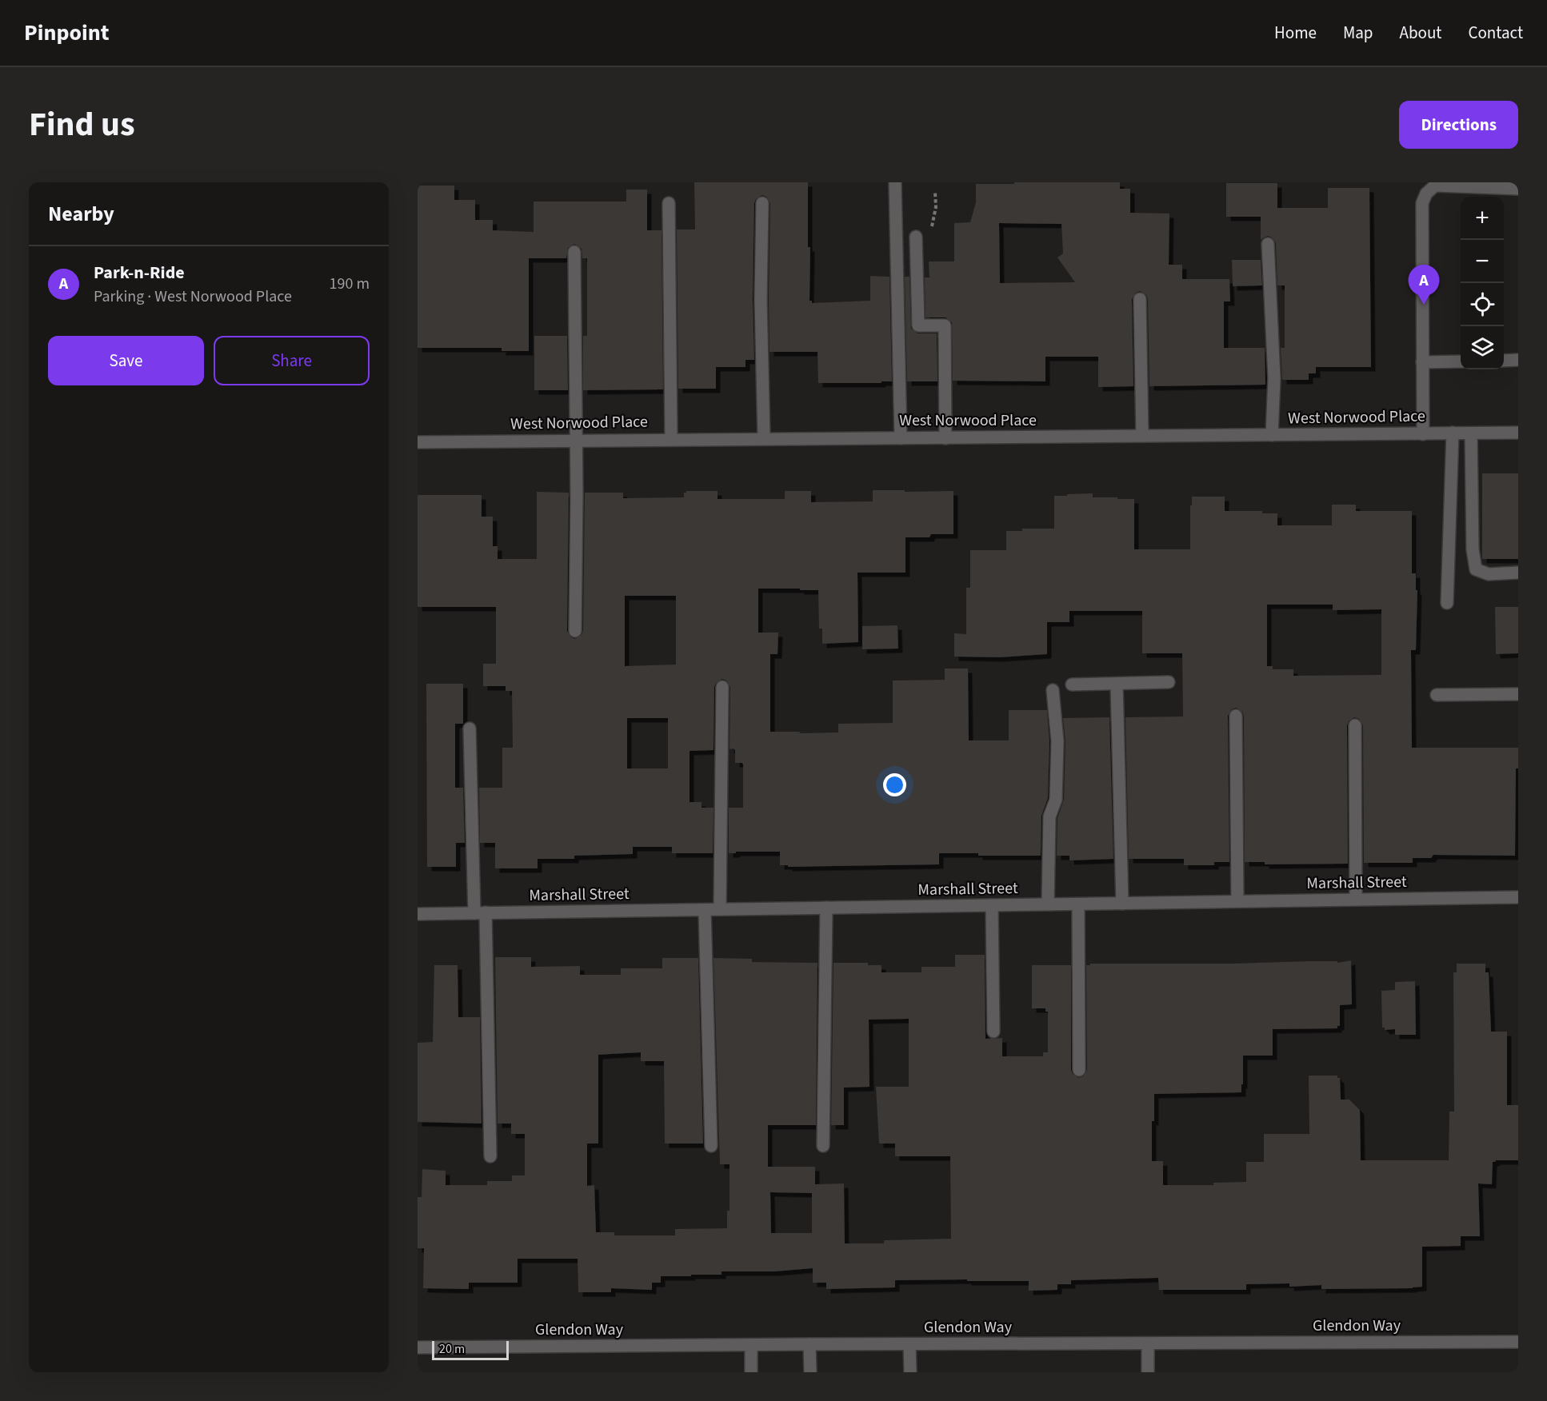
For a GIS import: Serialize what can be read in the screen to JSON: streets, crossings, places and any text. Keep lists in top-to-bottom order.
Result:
{
  "streets": {
    "street": ["West Norwood Place", "Marshall Street", "Glendon Way"]
  },
  "scale_bar": "20 m",
  "page": {
    "header": "Pinpoint",
    "nav": [
      "Home",
      "Map",
      "About",
      "Contact"
    ],
    "title": "Find us",
    "buttons": [
      "Directions",
      ["Save", "Share"]
    ],
    "heading": "Nearby",
    "map_buttons": ["+", "−"],
    "list": [
      {
        "mark": "A",
        "name": "Park-n-Ride",
        "note": "Parking · West Norwood Place",
        "value": "190 m"
      }
    ],
    "pins": "A",
    "scale": "20 m"
  }
}
